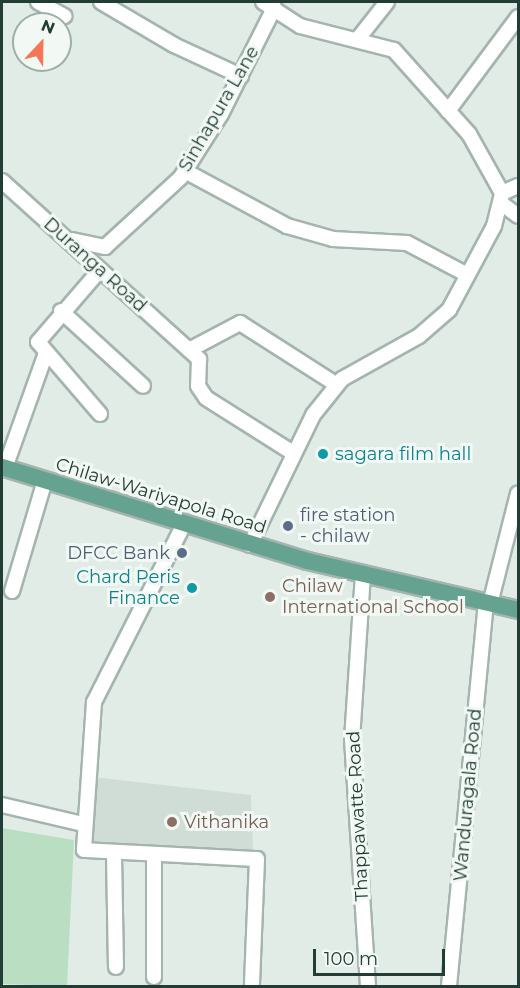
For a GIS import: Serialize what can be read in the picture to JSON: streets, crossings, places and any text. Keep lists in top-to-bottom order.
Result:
{
  "streets": {
    "main road": ["Chilaw-Wariyapola Road"],
    "street": [
      "Sinhapura Lane",
      "Duranga Road",
      "Wanduragala Road",
      "Thappawatte Road"
    ]
  },
  "crossings": [
    ["Sinhapura Lane", "Duranga Road"],
    ["Chilaw-Wariyapola Road", "Wanduragala Road"],
    ["Chilaw-Wariyapola Road", "Thappawatte Road"]
  ],
  "places": [
    "sagara film hall",
    "fire station - chilaw",
    "DFCC Bank",
    "Chard Peris Finance",
    "Chilaw International School",
    "Vithanika"
  ],
  "scale_bar": "100 m",
  "north": "top"
}
